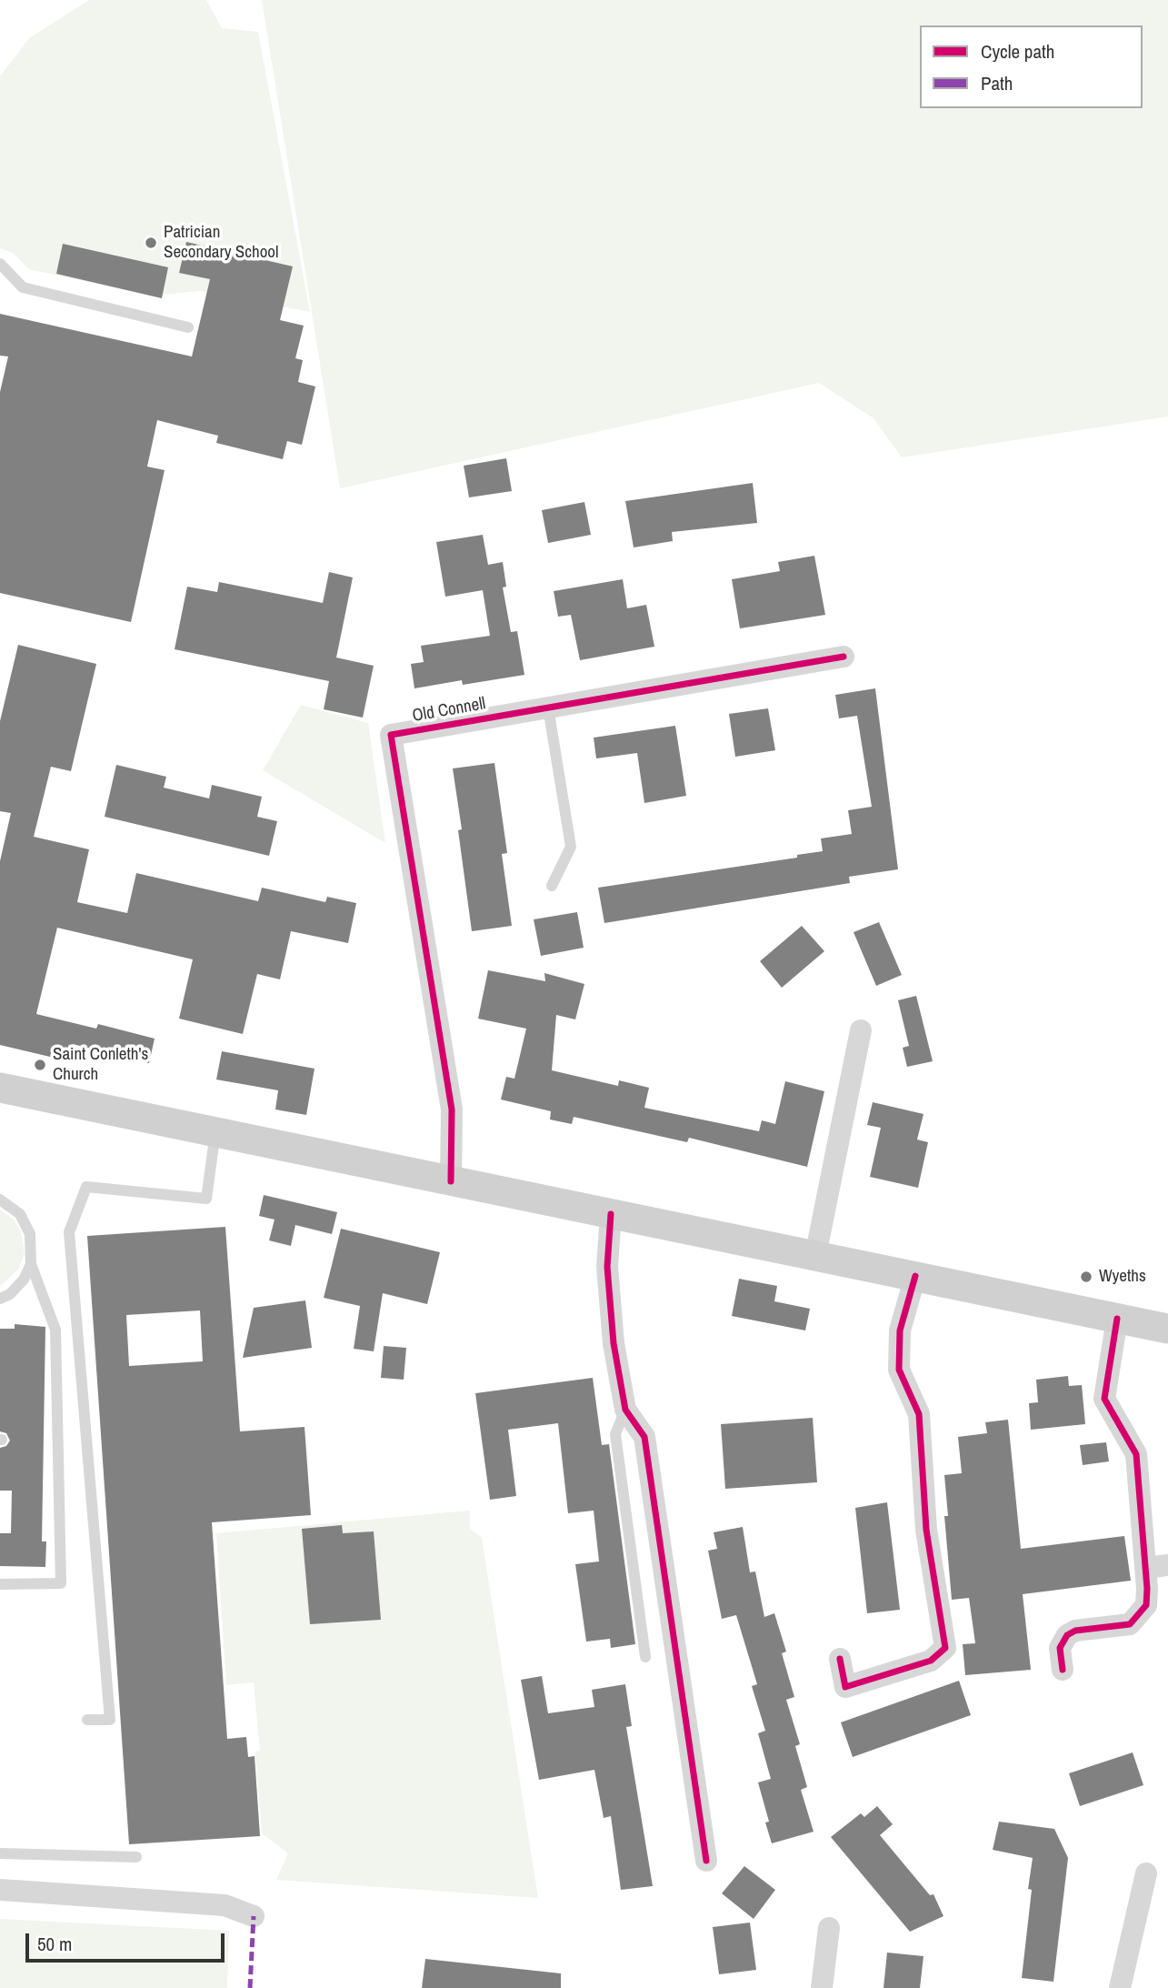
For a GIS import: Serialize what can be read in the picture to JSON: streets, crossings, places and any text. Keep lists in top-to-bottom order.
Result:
{
  "streets": {
    "street": ["Old Connell"]
  },
  "places": ["Patrician Secondary School", "Saint Conleth's Church", "Wyeths"],
  "legend": ["Cycle path", "Path"],
  "scale_bar": "50 m"
}
